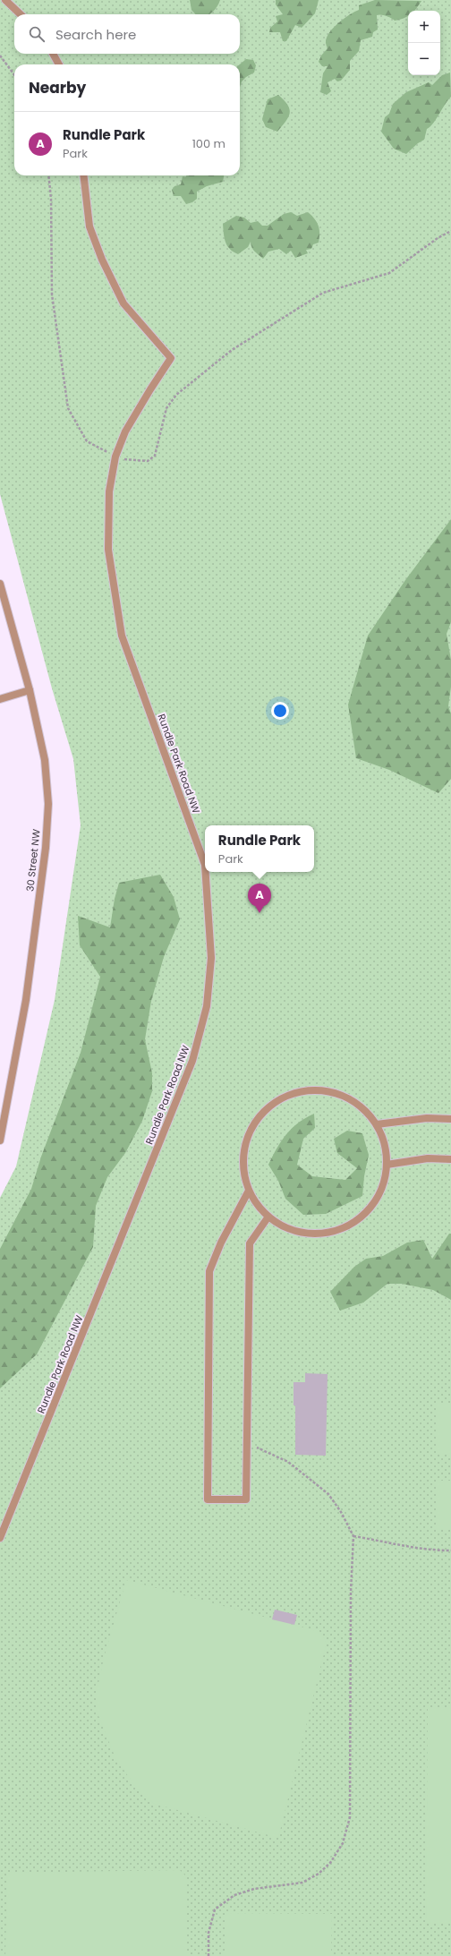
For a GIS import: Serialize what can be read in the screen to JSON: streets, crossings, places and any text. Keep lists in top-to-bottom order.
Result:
{
  "streets": {
    "street": ["Rundle Park Road NW", "30 Street NW"]
  },
  "page": {
    "map_buttons": ["+", "−"],
    "search": "Search here",
    "heading": "Nearby",
    "list": [
      {
        "mark": "A",
        "name": "Rundle Park",
        "note": "Park",
        "value": "100 m"
      }
    ],
    "popup": ["Rundle Park", "Park"],
    "pins": "A"
  }
}
